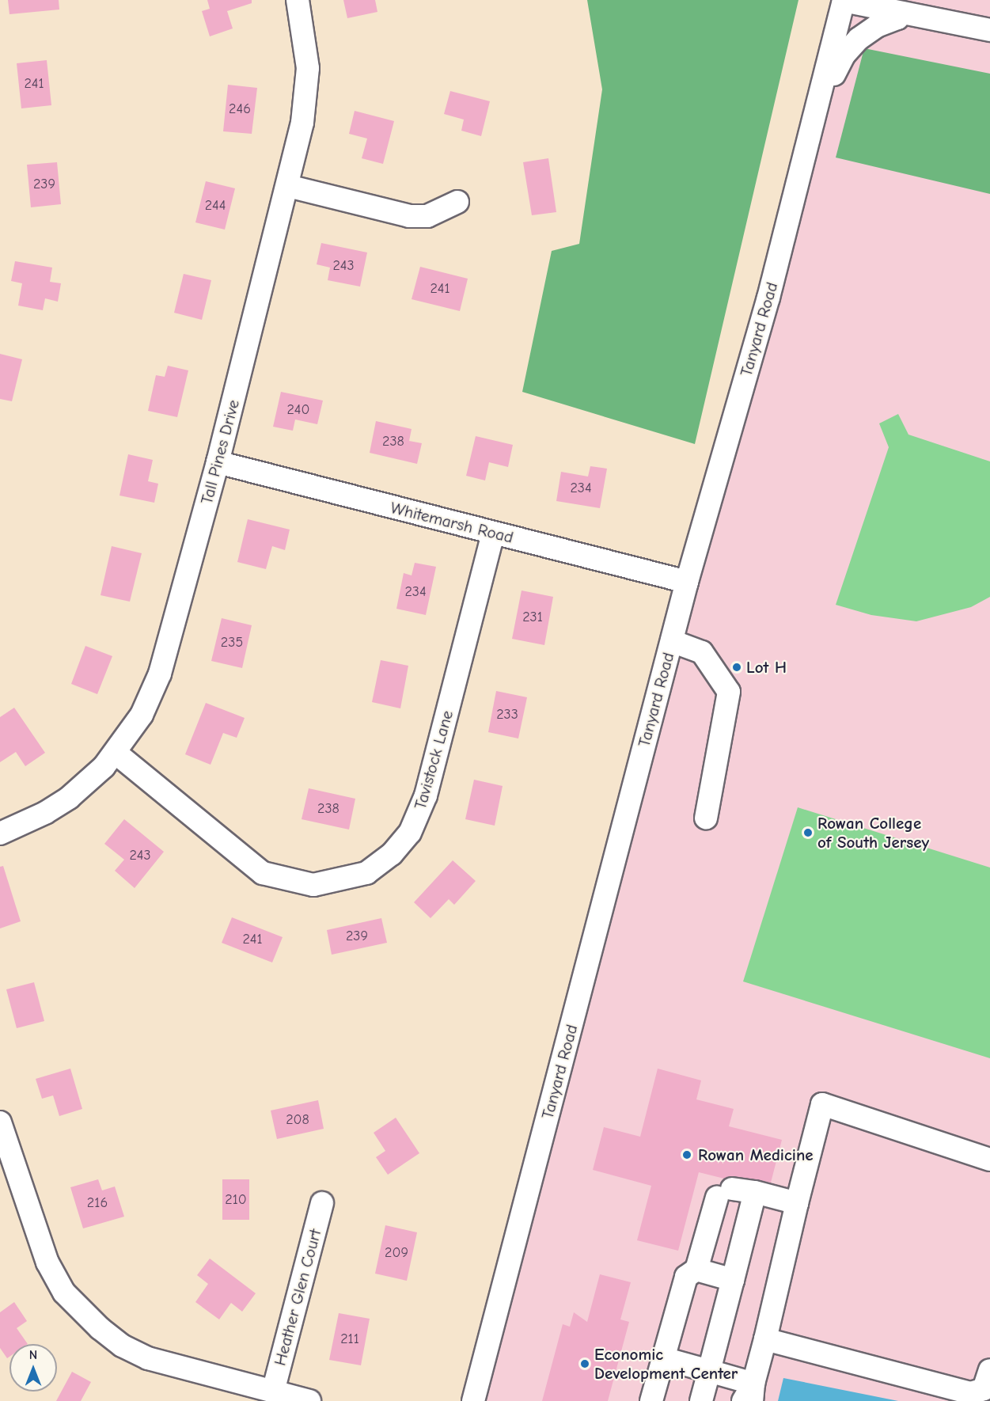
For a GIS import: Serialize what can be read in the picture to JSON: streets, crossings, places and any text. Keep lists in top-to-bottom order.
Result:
{
  "streets": {
    "street": [
      "Tanyard Road",
      "Tall Pines Drive",
      "Whitemarsh Road",
      "Tavistock Lane",
      "Heather Glen Court"
    ]
  },
  "crossings": [
    ["Tanyard Road", "Whitemarsh Road"],
    ["Tall Pines Drive", "Whitemarsh Road"],
    ["Tall Pines Drive", "Tavistock Lane"],
    ["Whitemarsh Road", "Tavistock Lane"]
  ],
  "places": [
    "Lot H",
    "Rowan College of South Jersey",
    "Rowan Medicine",
    "Economic Development Center"
  ],
  "house_numbers": [
    "241",
    "246",
    "239",
    "244",
    "243",
    "241",
    "240",
    "238",
    "234",
    "234",
    "231",
    "235",
    "233",
    "238",
    "243",
    "239",
    "241",
    "208",
    "210",
    "216",
    "209",
    "211"
  ],
  "north": "top"
}
